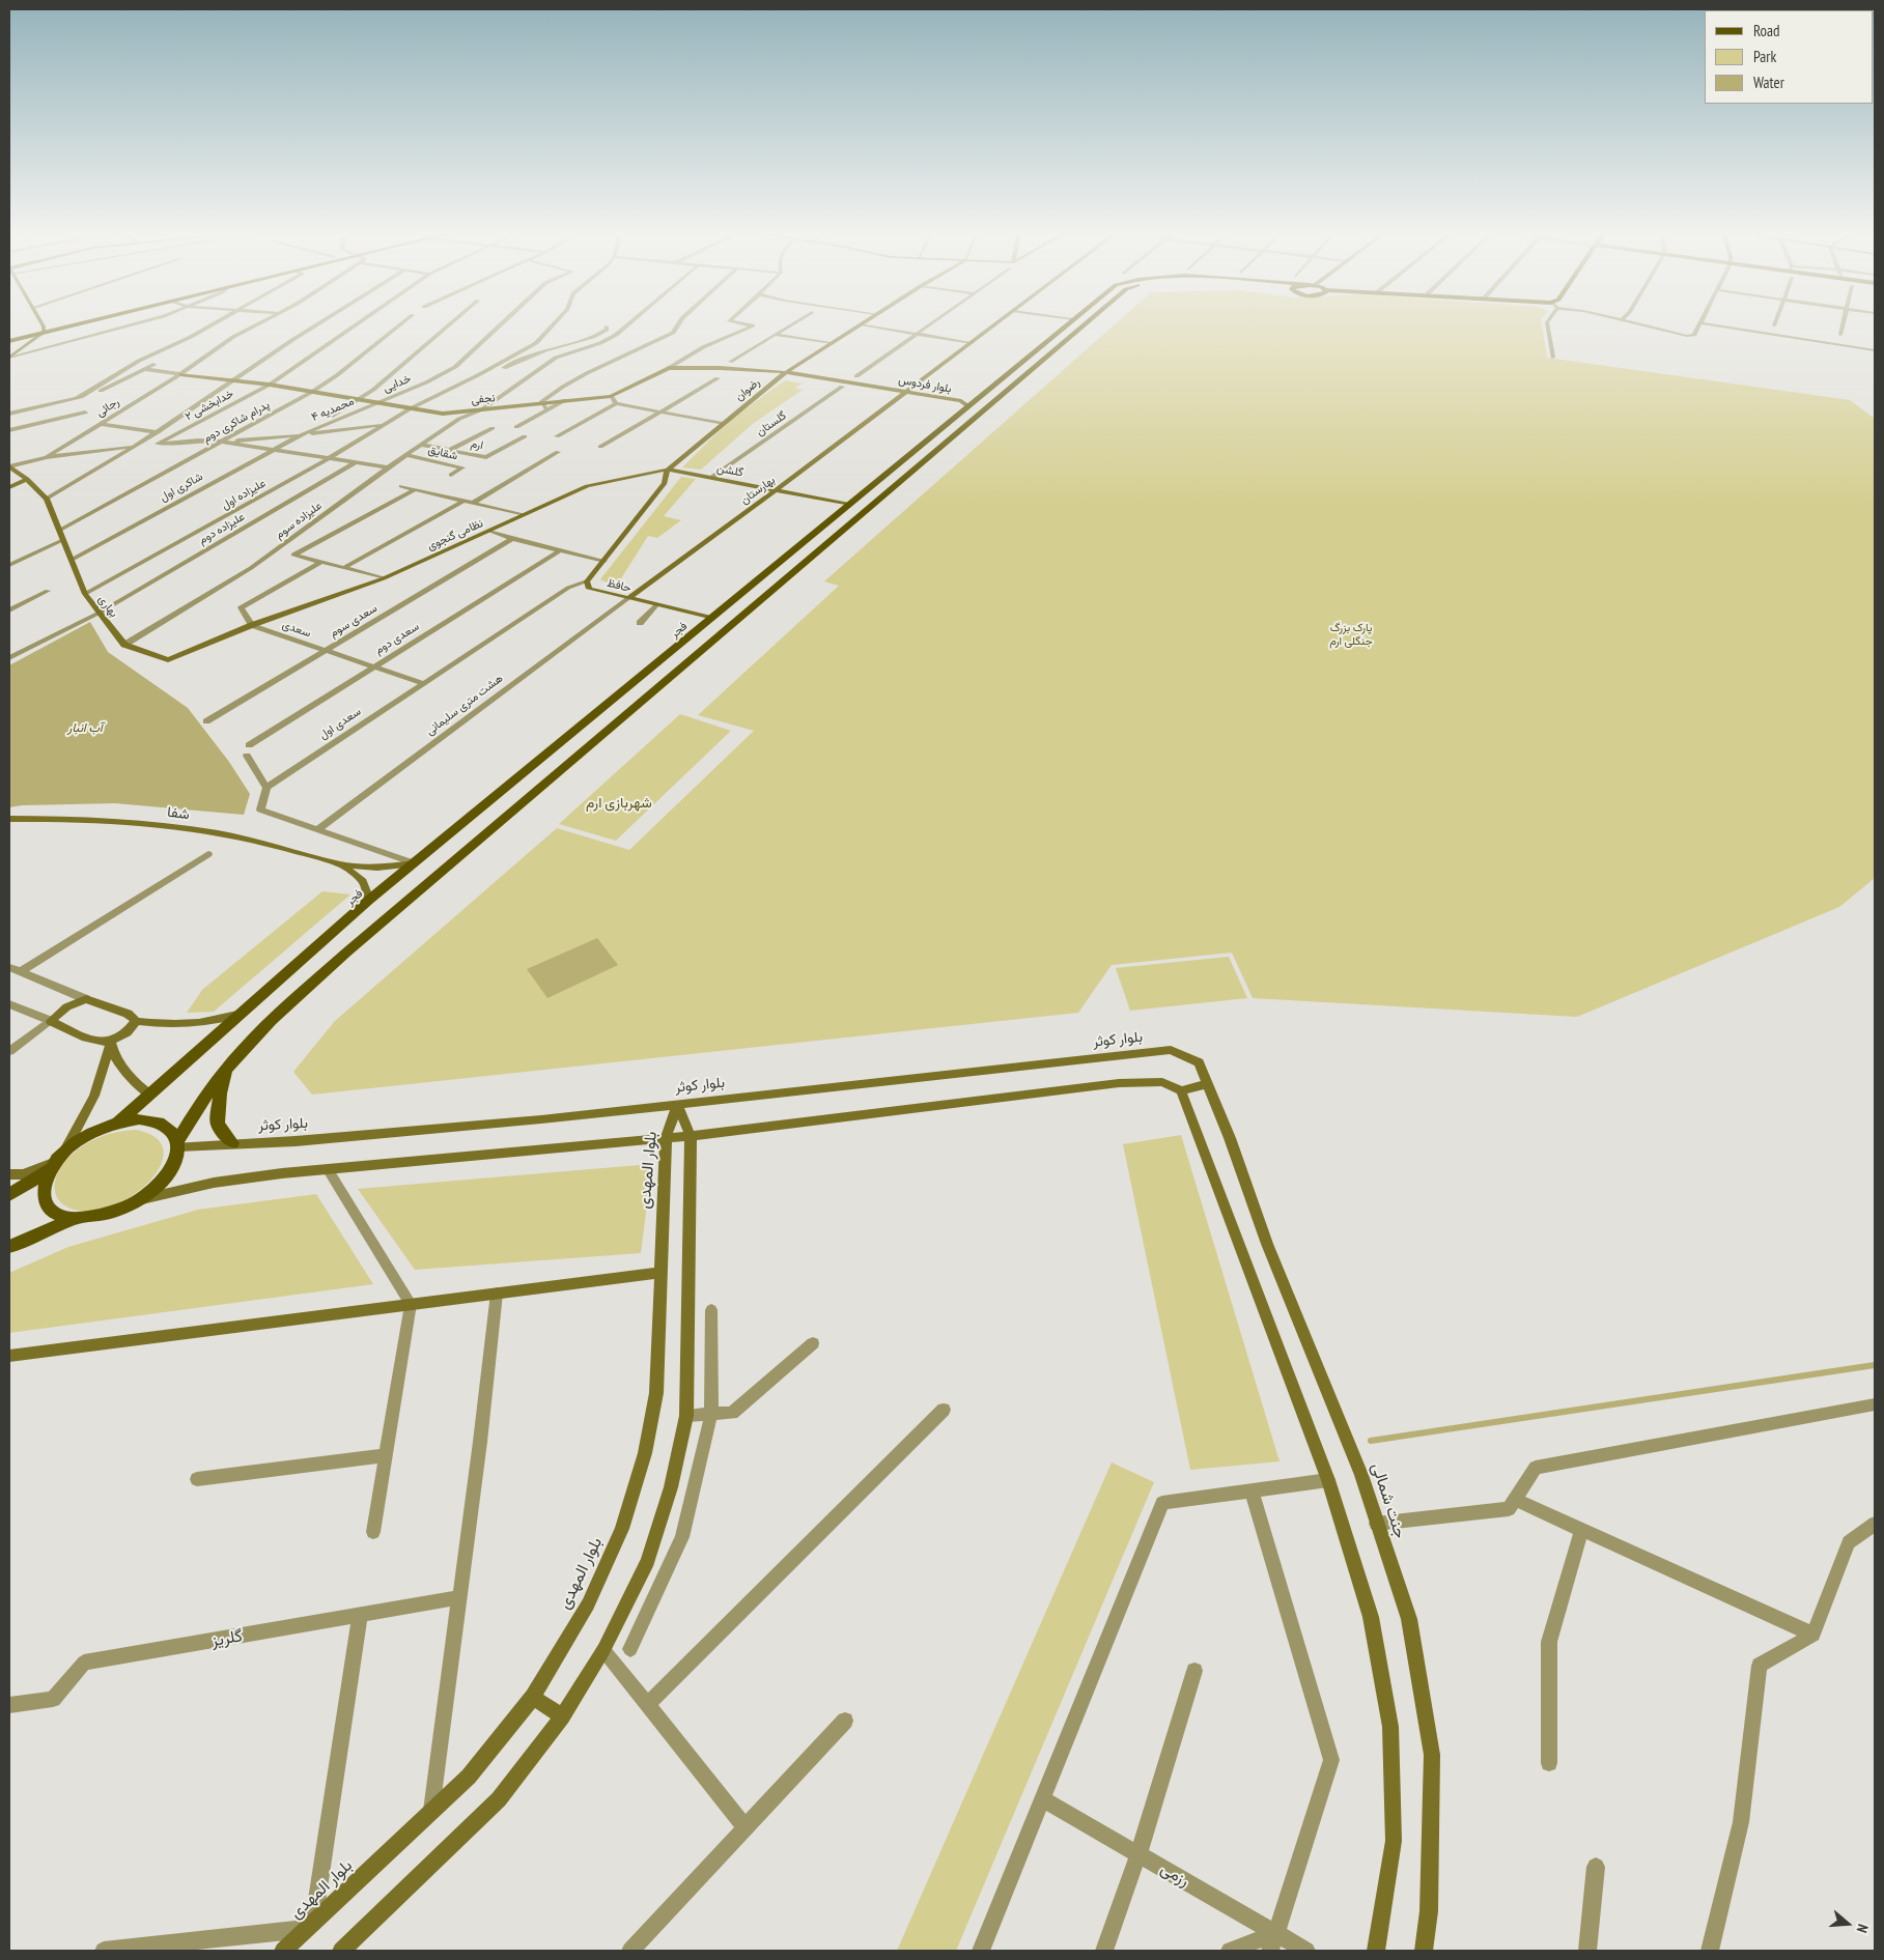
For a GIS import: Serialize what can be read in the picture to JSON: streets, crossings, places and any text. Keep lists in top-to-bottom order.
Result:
{
  "streets": {
    "main road": ["فجر"],
    "street": [
      "خدایی",
      "بلوار فردوس",
      "رضوان",
      "نجفی",
      "خدابخشی ۲",
      "رجائی",
      "محمدیه ۴",
      "پدرام شاکری دوم",
      "گلستان",
      "ارم",
      "شقایق",
      "گلشن",
      "شاکری اول",
      "بهارستان",
      "علیزاده اول",
      "علیزاده سوم",
      "علیزاده دوم",
      "نظامی گنجوی",
      "حافظ",
      "بهاری",
      "سعدی سوم",
      "سعدی",
      "سعدی دوم",
      "هشت متری سلیمانی",
      "سعدی اول",
      "شفا",
      "بلوار کوثر",
      "بلوار المهدی",
      "جنت شمالی",
      "گلریز",
      "رزمی"
    ]
  },
  "crossings": [
    ["خدایی", "نجفی"],
    ["خدایی", "محمدیه ۴"],
    ["بلوار فردوس", "رضوان"],
    ["بلوار فردوس", "نجفی"],
    ["بلوار فردوس", "گلستان"],
    ["بلوار فردوس", "بهارستان"],
    ["بلوار فردوس", "فجر"],
    ["رضوان", "نجفی"],
    ["رضوان", "گلشن"],
    ["رضوان", "نظامی گنجوی"],
    ["رضوان", "حافظ"],
    ["نجفی", "خدابخشی ۲"],
    ["نجفی", "رجائی"],
    ["نجفی", "محمدیه ۴"],
    ["نجفی", "پدرام شاکری دوم"],
    ["نجفی", "علیزاده اول"],
    ["نجفی", "علیزاده سوم"],
    ["محمدیه ۴", "شاکری اول"],
    ["پدرام شاکری دوم", "بهاری"],
    ["گلستان", "گلشن"],
    ["ارم", "علیزاده سوم"],
    ["شقایق", "علیزاده سوم"],
    ["گلشن", "بهارستان"],
    ["گلشن", "نظامی گنجوی"],
    ["گلشن", "حافظ"],
    ["گلشن", "فجر"],
    ["شاکری اول", "بهاری"],
    ["بهارستان", "حافظ"],
    ["بهارستان", "هشت متری سلیمانی"],
    ["علیزاده اول", "بهاری"],
    ["علیزاده سوم", "بهاری"],
    ["علیزاده دوم", "بهاری"],
    ["نظامی گنجوی", "حافظ"],
    ["نظامی گنجوی", "سعدی"],
    ["حافظ", "فجر"],
    ["حافظ", "هشت متری سلیمانی"],
    ["حافظ", "سعدی اول"],
    ["سعدی سوم", "سعدی"],
    ["سعدی", "سعدی دوم"],
    ["سعدی", "سعدی اول"],
    ["فجر", "بلوار کوثر"],
    ["بلوار کوثر", "بلوار المهدی"],
    ["بلوار کوثر", "جنت شمالی"]
  ],
  "water": ["آب انبار"],
  "parks": ["پارک بزرگ جنگلی ارم", "شهربازی ارم"],
  "legend": ["Road", "Park", "Water"],
  "north": "right"
}
